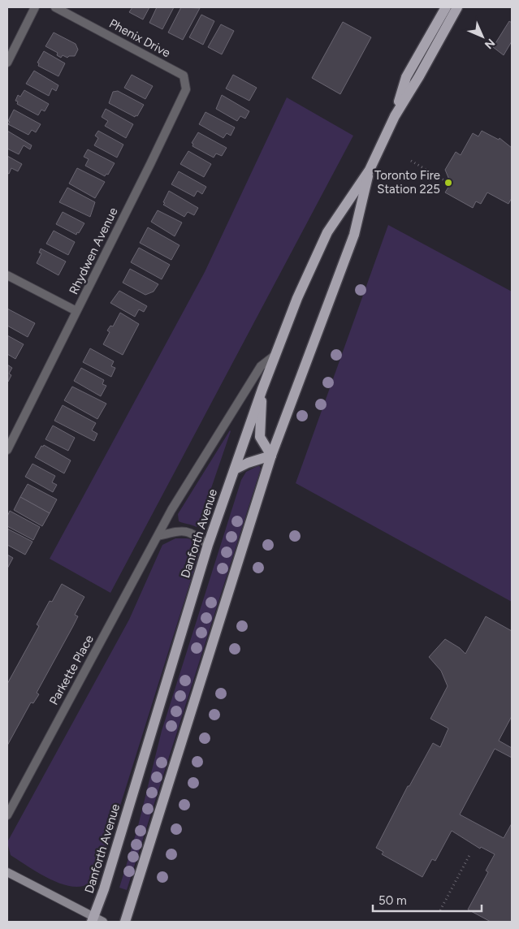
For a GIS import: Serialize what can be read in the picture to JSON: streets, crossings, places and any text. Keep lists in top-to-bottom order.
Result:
{
  "streets": {
    "main road": ["Danforth Avenue"],
    "street": ["Phenix Drive", "Rhydwen Avenue", "Parkette Place"]
  },
  "crossings": [
    ["Phenix Drive", "Rhydwen Avenue"],
    ["Danforth Avenue", "Parkette Place"]
  ],
  "places": ["Toronto Fire Station 225"],
  "scale_bar": "50 m",
  "north": "bottom right"
}
